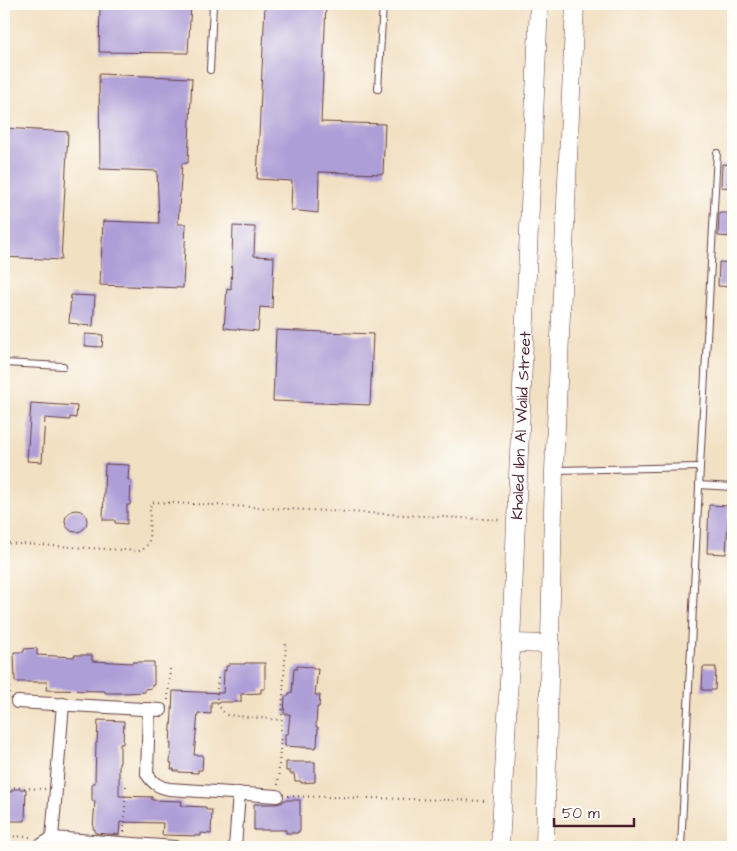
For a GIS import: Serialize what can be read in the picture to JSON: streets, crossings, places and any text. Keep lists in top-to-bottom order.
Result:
{
  "streets": {
    "main road": ["Khaled Ibn Al Walid Street"]
  },
  "scale_bar": "50 m"
}
